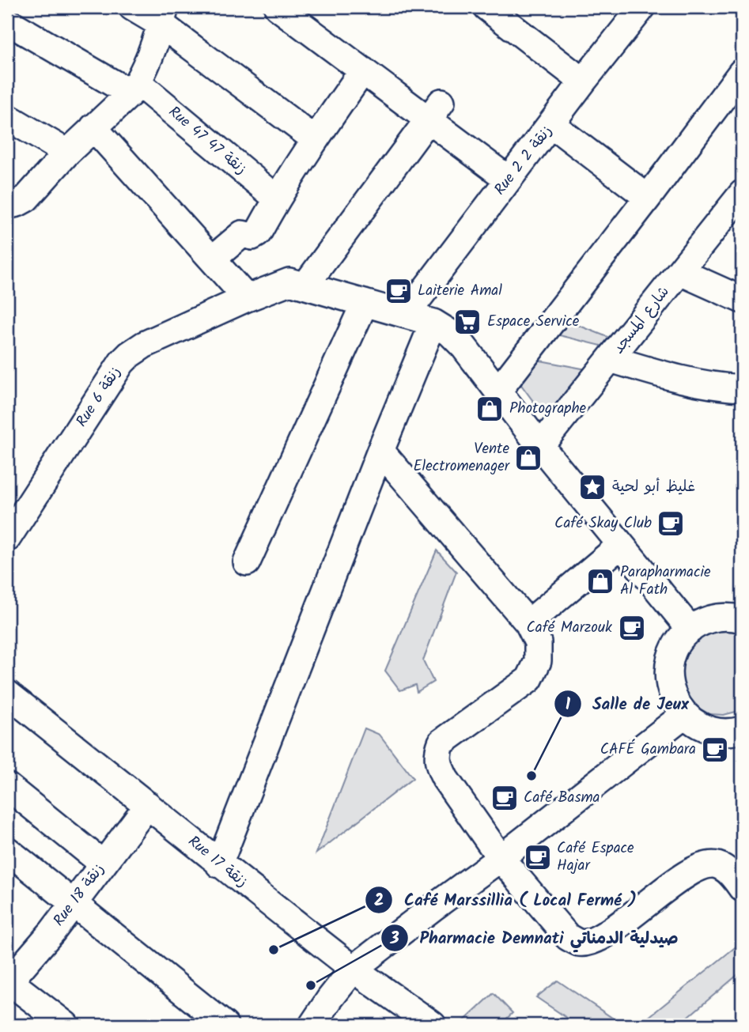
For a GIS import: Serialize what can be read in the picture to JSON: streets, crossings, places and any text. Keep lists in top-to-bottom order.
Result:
{
  "streets": {
    "street": [
      "Rue 47 زنقة 47",
      "Rue 2 زنقة 2",
      "شارع المسجد",
      "Rue 6 زنقة",
      "Rue 17 زنقة",
      "Rue 18 زنقة"
    ]
  },
  "crossings": [
    ["Rue 17 زنقة", "Rue 18 زنقة"]
  ],
  "places": {
    "cafe": [
      "Laiterie Amal",
      "Café Skay Club",
      "Café Marzouk",
      "CAFÉ Gambara",
      "Café Basma",
      "Café Espace Hajar"
    ],
    "supermarket": ["Espace Service"],
    "shop": ["Photographe", "Vente Electromenager", "Parapharmacie Al Fath"],
    "place": ["غليظ أبو لحية"],
    "other": ["Salle de Jeux", "Café Marssillia ( Local Fermé )", "Pharmacie Demnati صيدلية الدمناتي"]
  }
}
